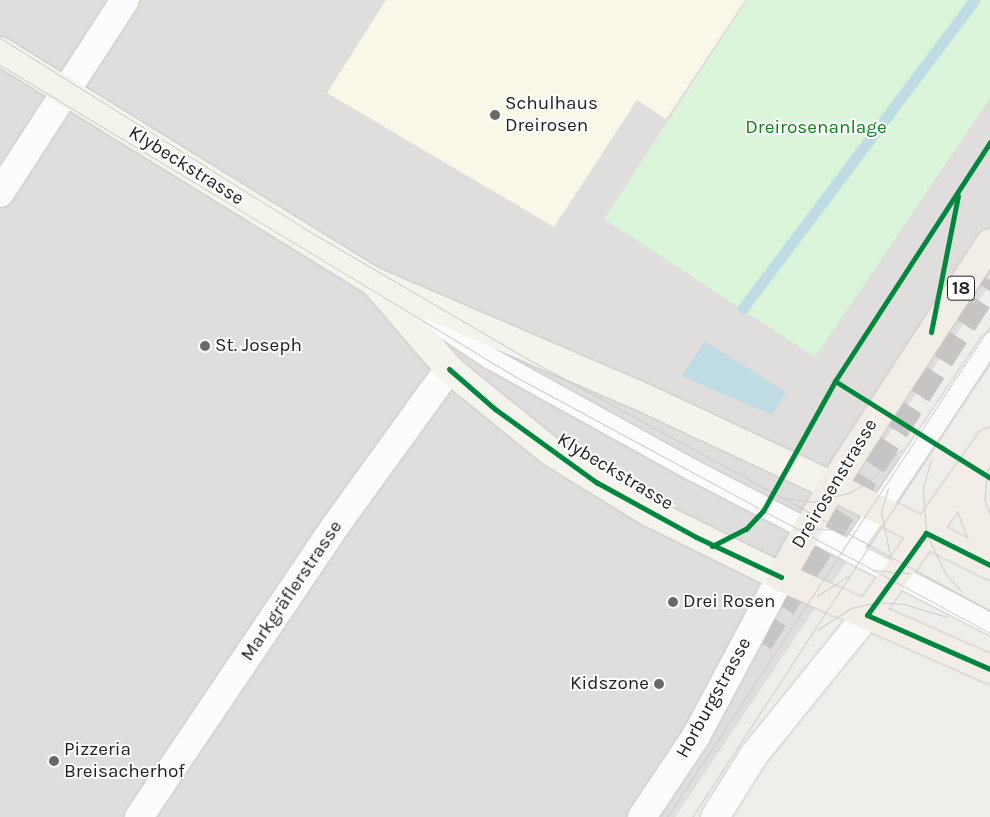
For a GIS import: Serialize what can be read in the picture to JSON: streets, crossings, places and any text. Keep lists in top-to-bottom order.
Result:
{
  "streets": {
    "main road": ["Klybeckstrasse", "18", "Dreirosenstrasse"],
    "street": ["Markgräflerstrasse", "Horburgstrasse"]
  },
  "crossings": [
    ["Klybeckstrasse", "Dreirosenstrasse"],
    ["Klybeckstrasse", "Markgräflerstrasse"],
    ["Klybeckstrasse", "Horburgstrasse"],
    ["Dreirosenstrasse", "Horburgstrasse"]
  ],
  "parks": ["Dreirosenanlage"],
  "places": [
    "Schulhaus Dreirosen",
    "St. Joseph",
    "Drei Rosen",
    "Kidszone",
    "Pizzeria Breisacherhof"
  ]
}
